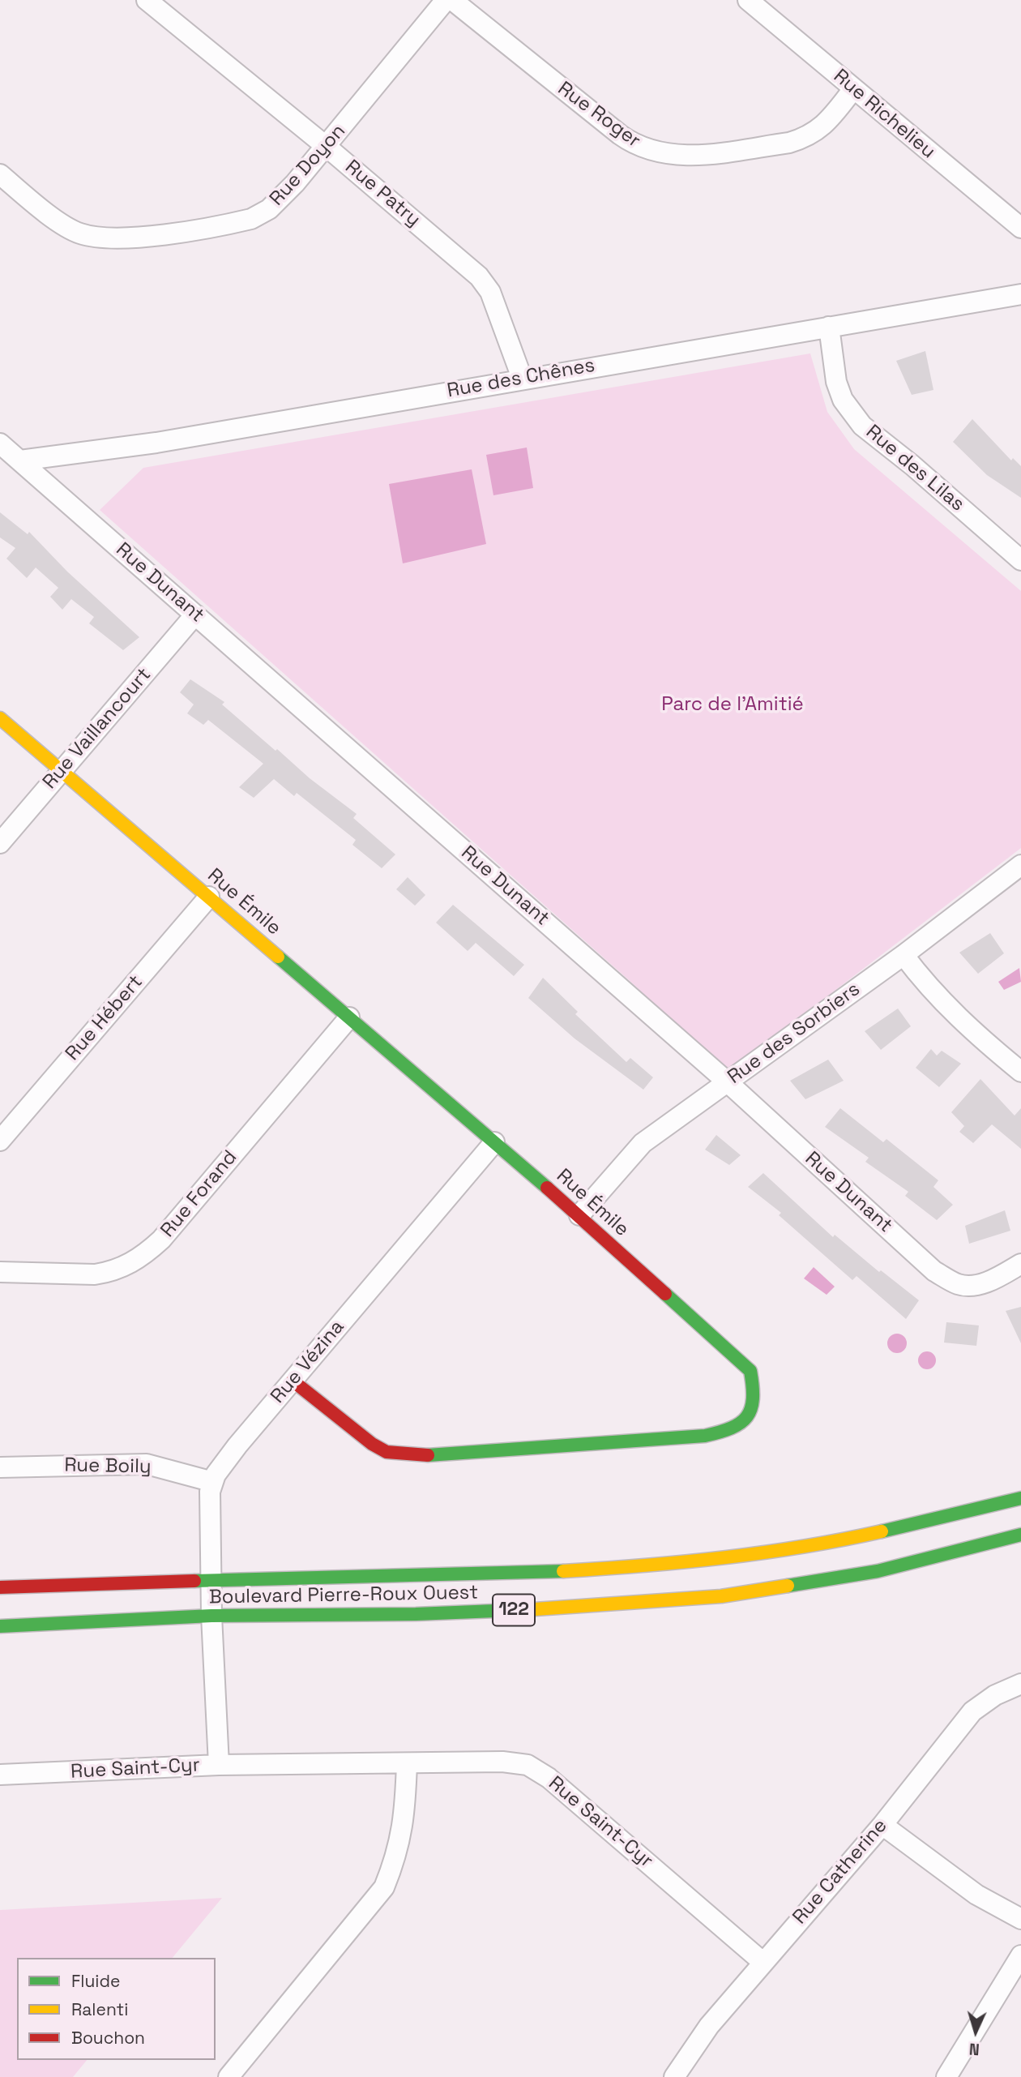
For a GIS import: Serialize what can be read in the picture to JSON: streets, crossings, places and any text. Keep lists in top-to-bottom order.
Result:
{
  "streets": {
    "main road": ["Rue Émile", "Boulevard Pierre-Roux Ouest", "122"],
    "street": [
      "Rue Richelieu",
      "Rue Roger",
      "Rue Doyon",
      "Rue Patry",
      "Rue des Chênes",
      "Rue des Lilas",
      "Rue Dunant",
      "Rue Vaillancourt",
      "Rue Hébert",
      "Rue des Sorbiers",
      "Rue Forand",
      "Rue Vézina",
      "Rue Boily",
      "Rue Saint-Cyr",
      "Rue Catherine"
    ]
  },
  "crossings": [
    ["Rue Richelieu", "Rue Roger"],
    ["Rue Doyon", "Rue Patry"],
    ["Rue Patry", "Rue des Chênes"],
    ["Rue des Chênes", "Rue des Lilas"],
    ["Rue des Chênes", "Rue Dunant"],
    ["Rue Dunant", "Rue Vaillancourt"],
    ["Rue Dunant", "Rue des Sorbiers"],
    ["Rue Vaillancourt", "Rue Émile"],
    ["Rue Émile", "Rue Hébert"],
    ["Rue Émile", "Rue des Sorbiers"],
    ["Rue Émile", "Rue Forand"],
    ["Rue Émile", "Rue Vézina"],
    ["Rue Vézina", "Rue Boily"],
    ["Rue Vézina", "Boulevard Pierre-Roux Ouest"],
    ["Rue Vézina", "Rue Saint-Cyr"],
    ["Rue Saint-Cyr", "Rue Catherine"]
  ],
  "parks": ["Parc de l'Amitié"],
  "legend": ["Fluide", "Ralenti", "Bouchon"],
  "north": "bottom"
}
